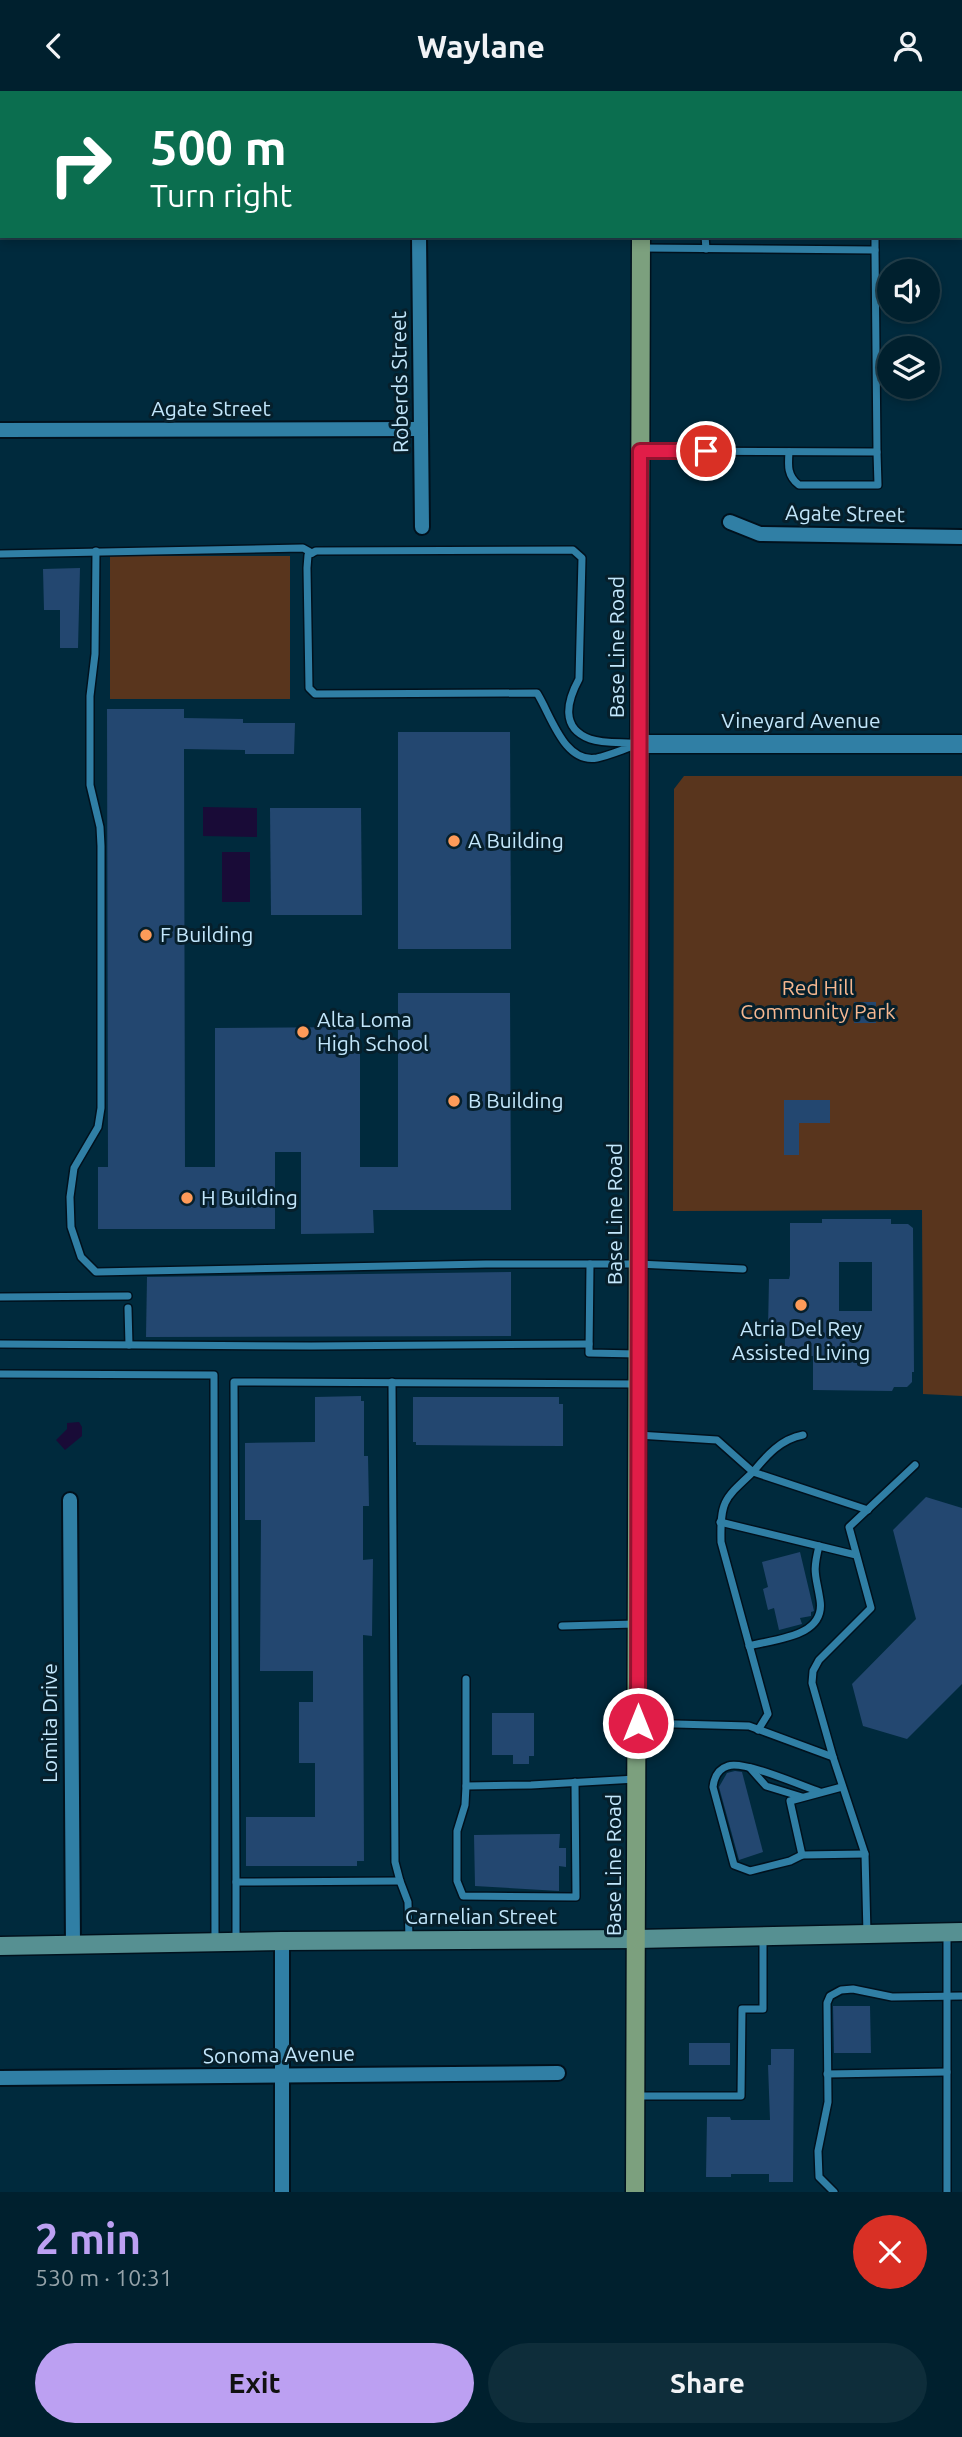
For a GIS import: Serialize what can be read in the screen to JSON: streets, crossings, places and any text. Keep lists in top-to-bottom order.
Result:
{
  "streets": {
    "main road": ["Base Line Road", "Carnelian Street"],
    "street": [
      "Roberds Street",
      "Agate Street",
      "Vineyard Avenue",
      "Lomita Drive",
      "Sonoma Avenue"
    ]
  },
  "crossings": [
    ["Roberds Street", "Agate Street"],
    ["Base Line Road", "Vineyard Avenue"],
    ["Base Line Road", "Carnelian Street"],
    ["Lomita Drive", "Carnelian Street"]
  ],
  "parks": ["Red Hill Community Park"],
  "places": [
    "A Building",
    "F Building",
    "Alta Loma High School",
    "B Building",
    "H Building",
    "Atria Del Rey Assisted Living"
  ],
  "page": {
    "header": "Waylane",
    "turn": ["500 m", "Turn right"],
    "heading": ["2 min", "530 m · 10:31"],
    "buttons": ["Exit", "Share"]
  }
}
